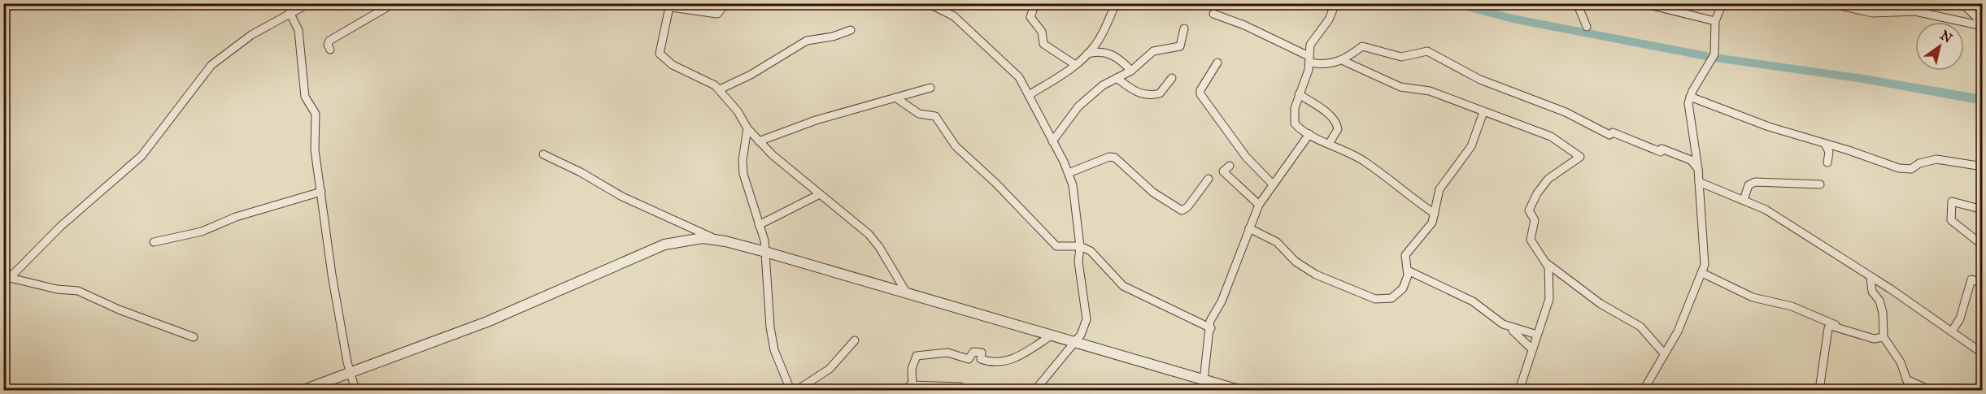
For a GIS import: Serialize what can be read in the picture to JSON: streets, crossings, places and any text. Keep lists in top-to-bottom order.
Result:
{
  "north": "top right"
}
